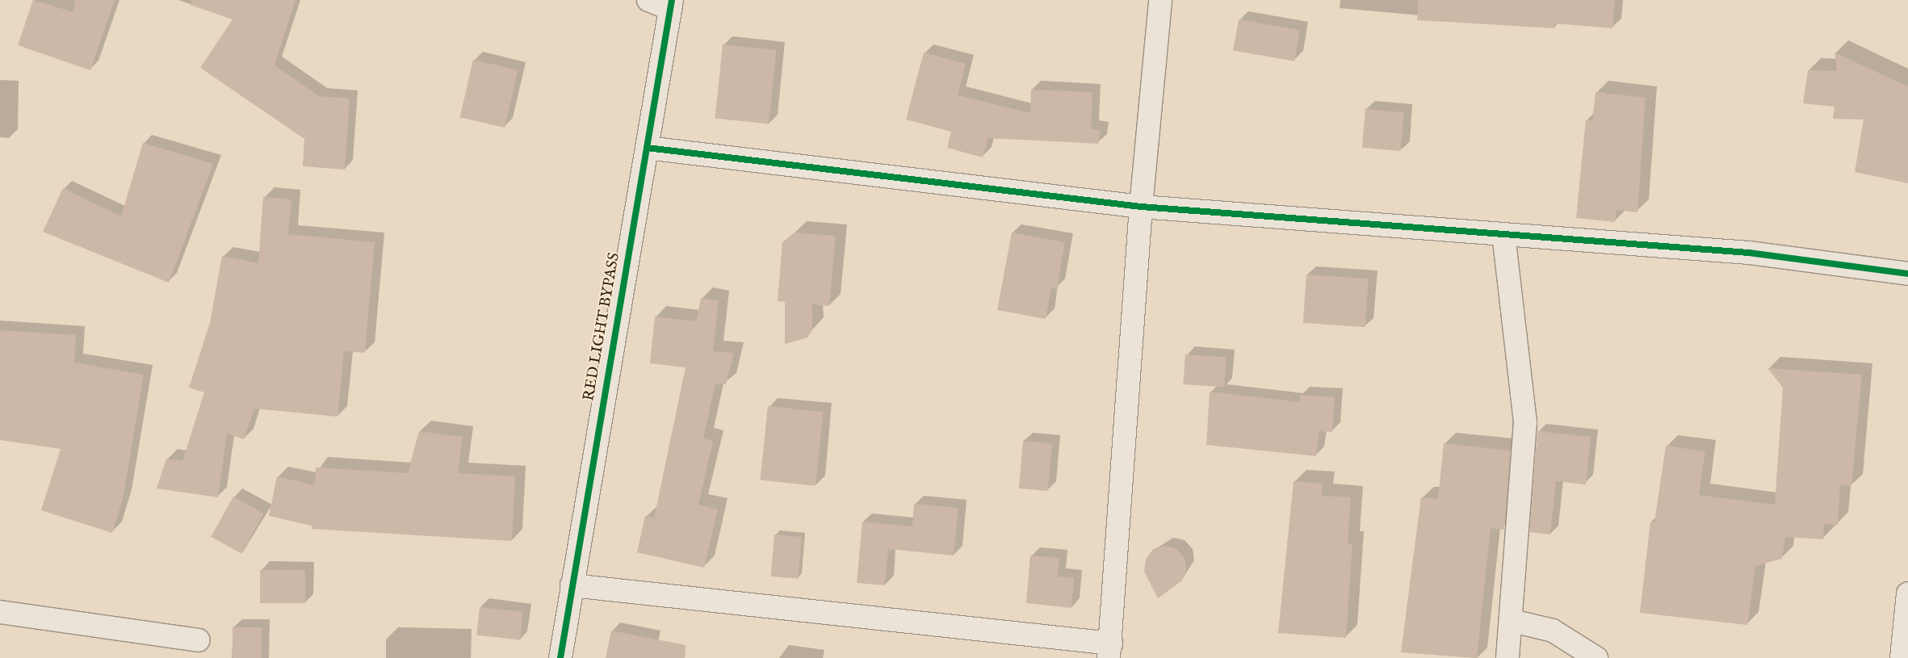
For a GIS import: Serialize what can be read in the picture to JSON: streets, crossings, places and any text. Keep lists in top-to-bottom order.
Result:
{
  "streets": {
    "street": ["RED LIGHT BYPASS"]
  }
}
